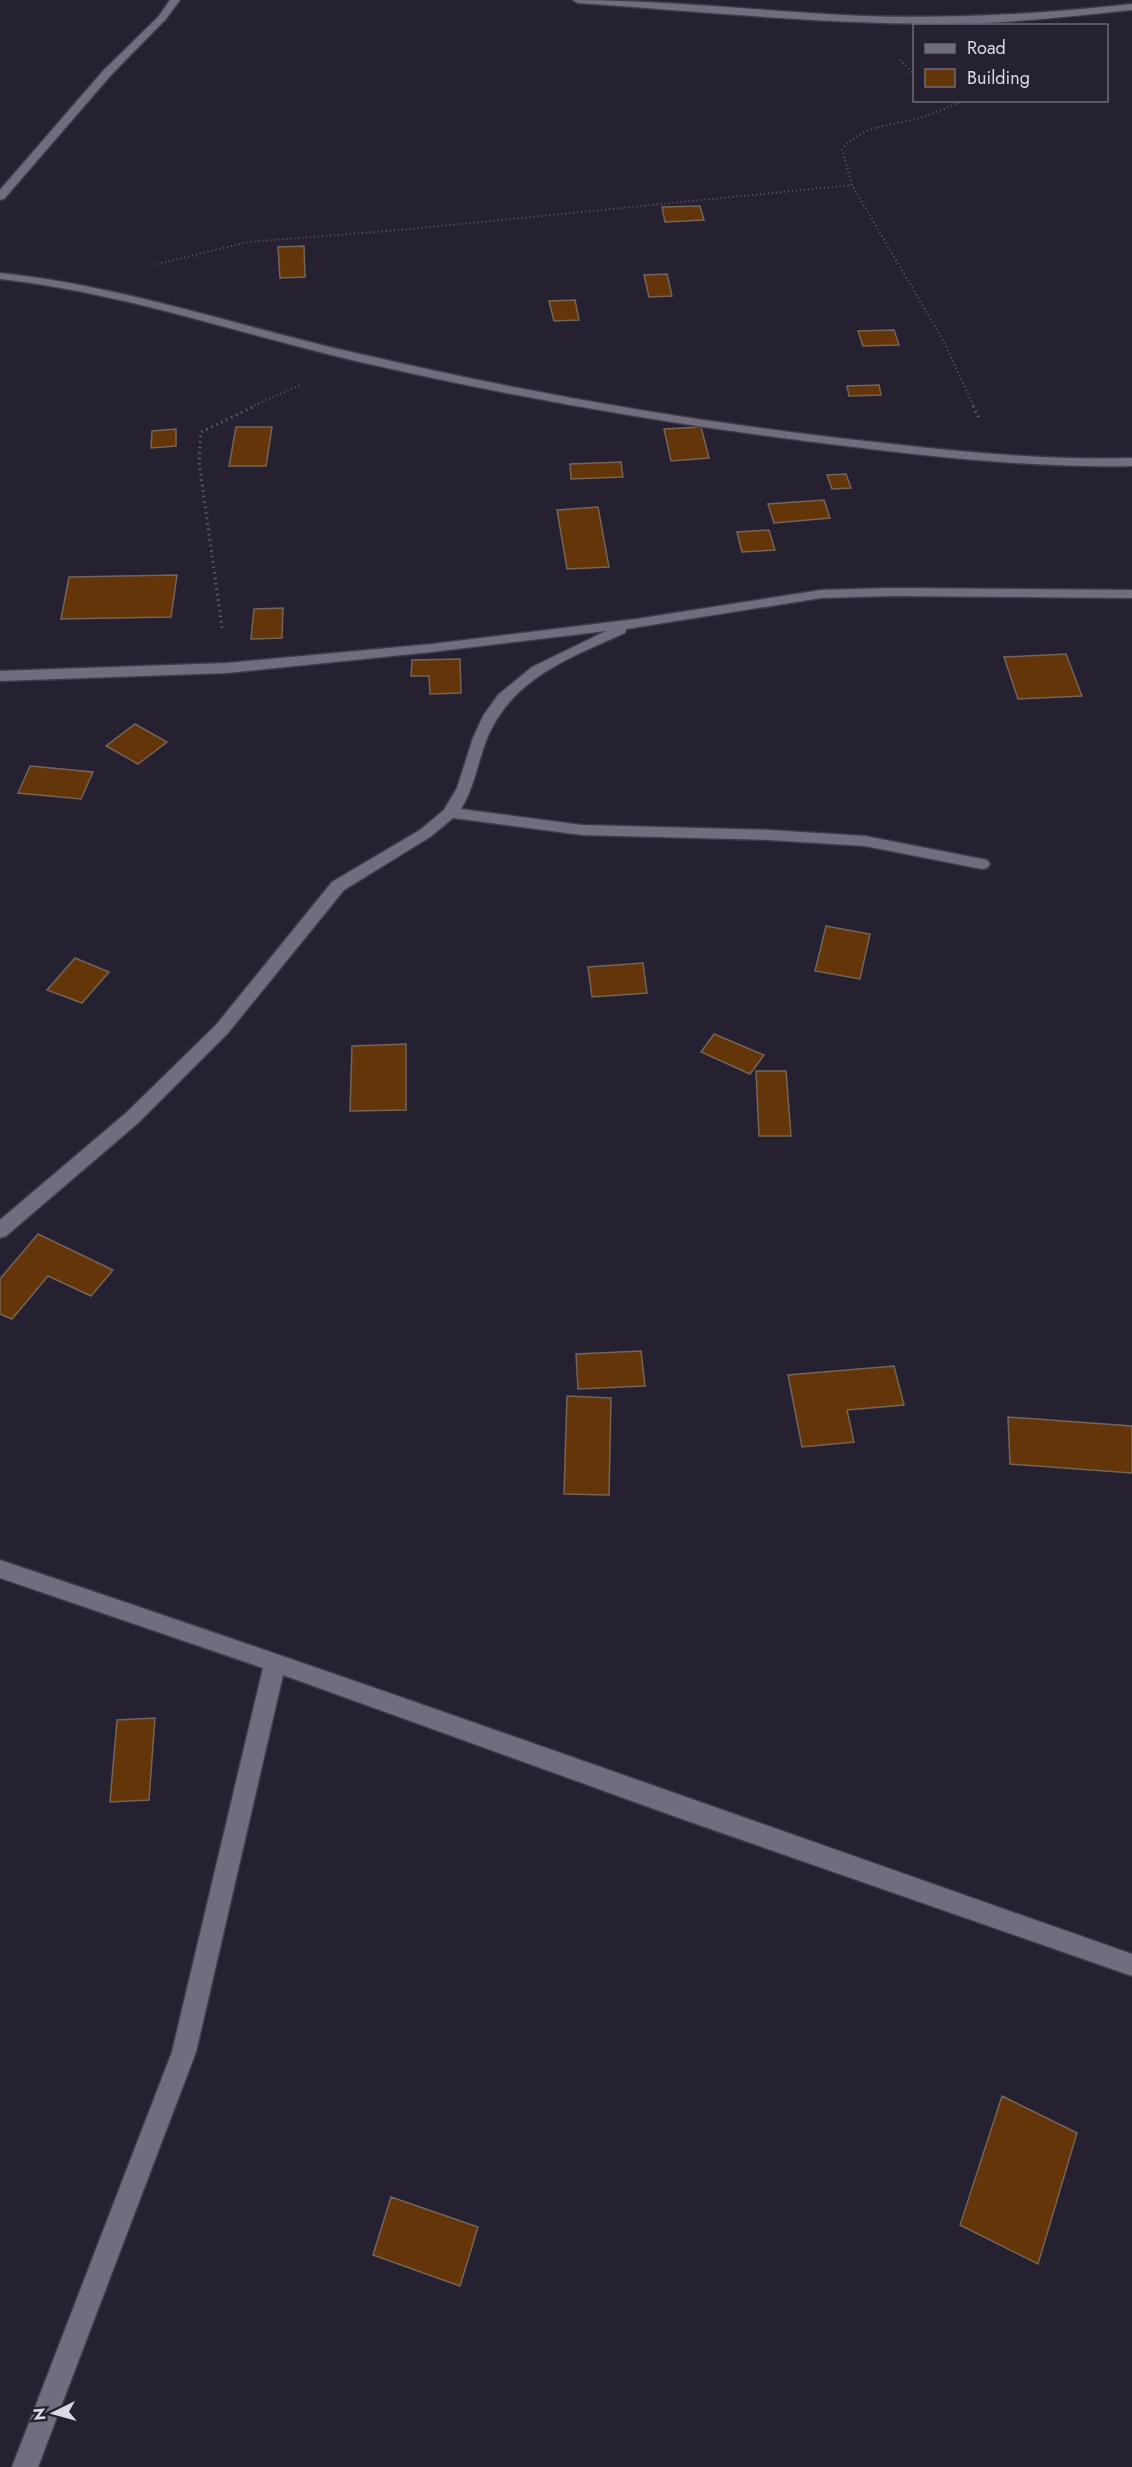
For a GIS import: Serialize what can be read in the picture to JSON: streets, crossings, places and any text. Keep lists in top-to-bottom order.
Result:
{
  "legend": ["Road", "Building"],
  "north": "left"
}
